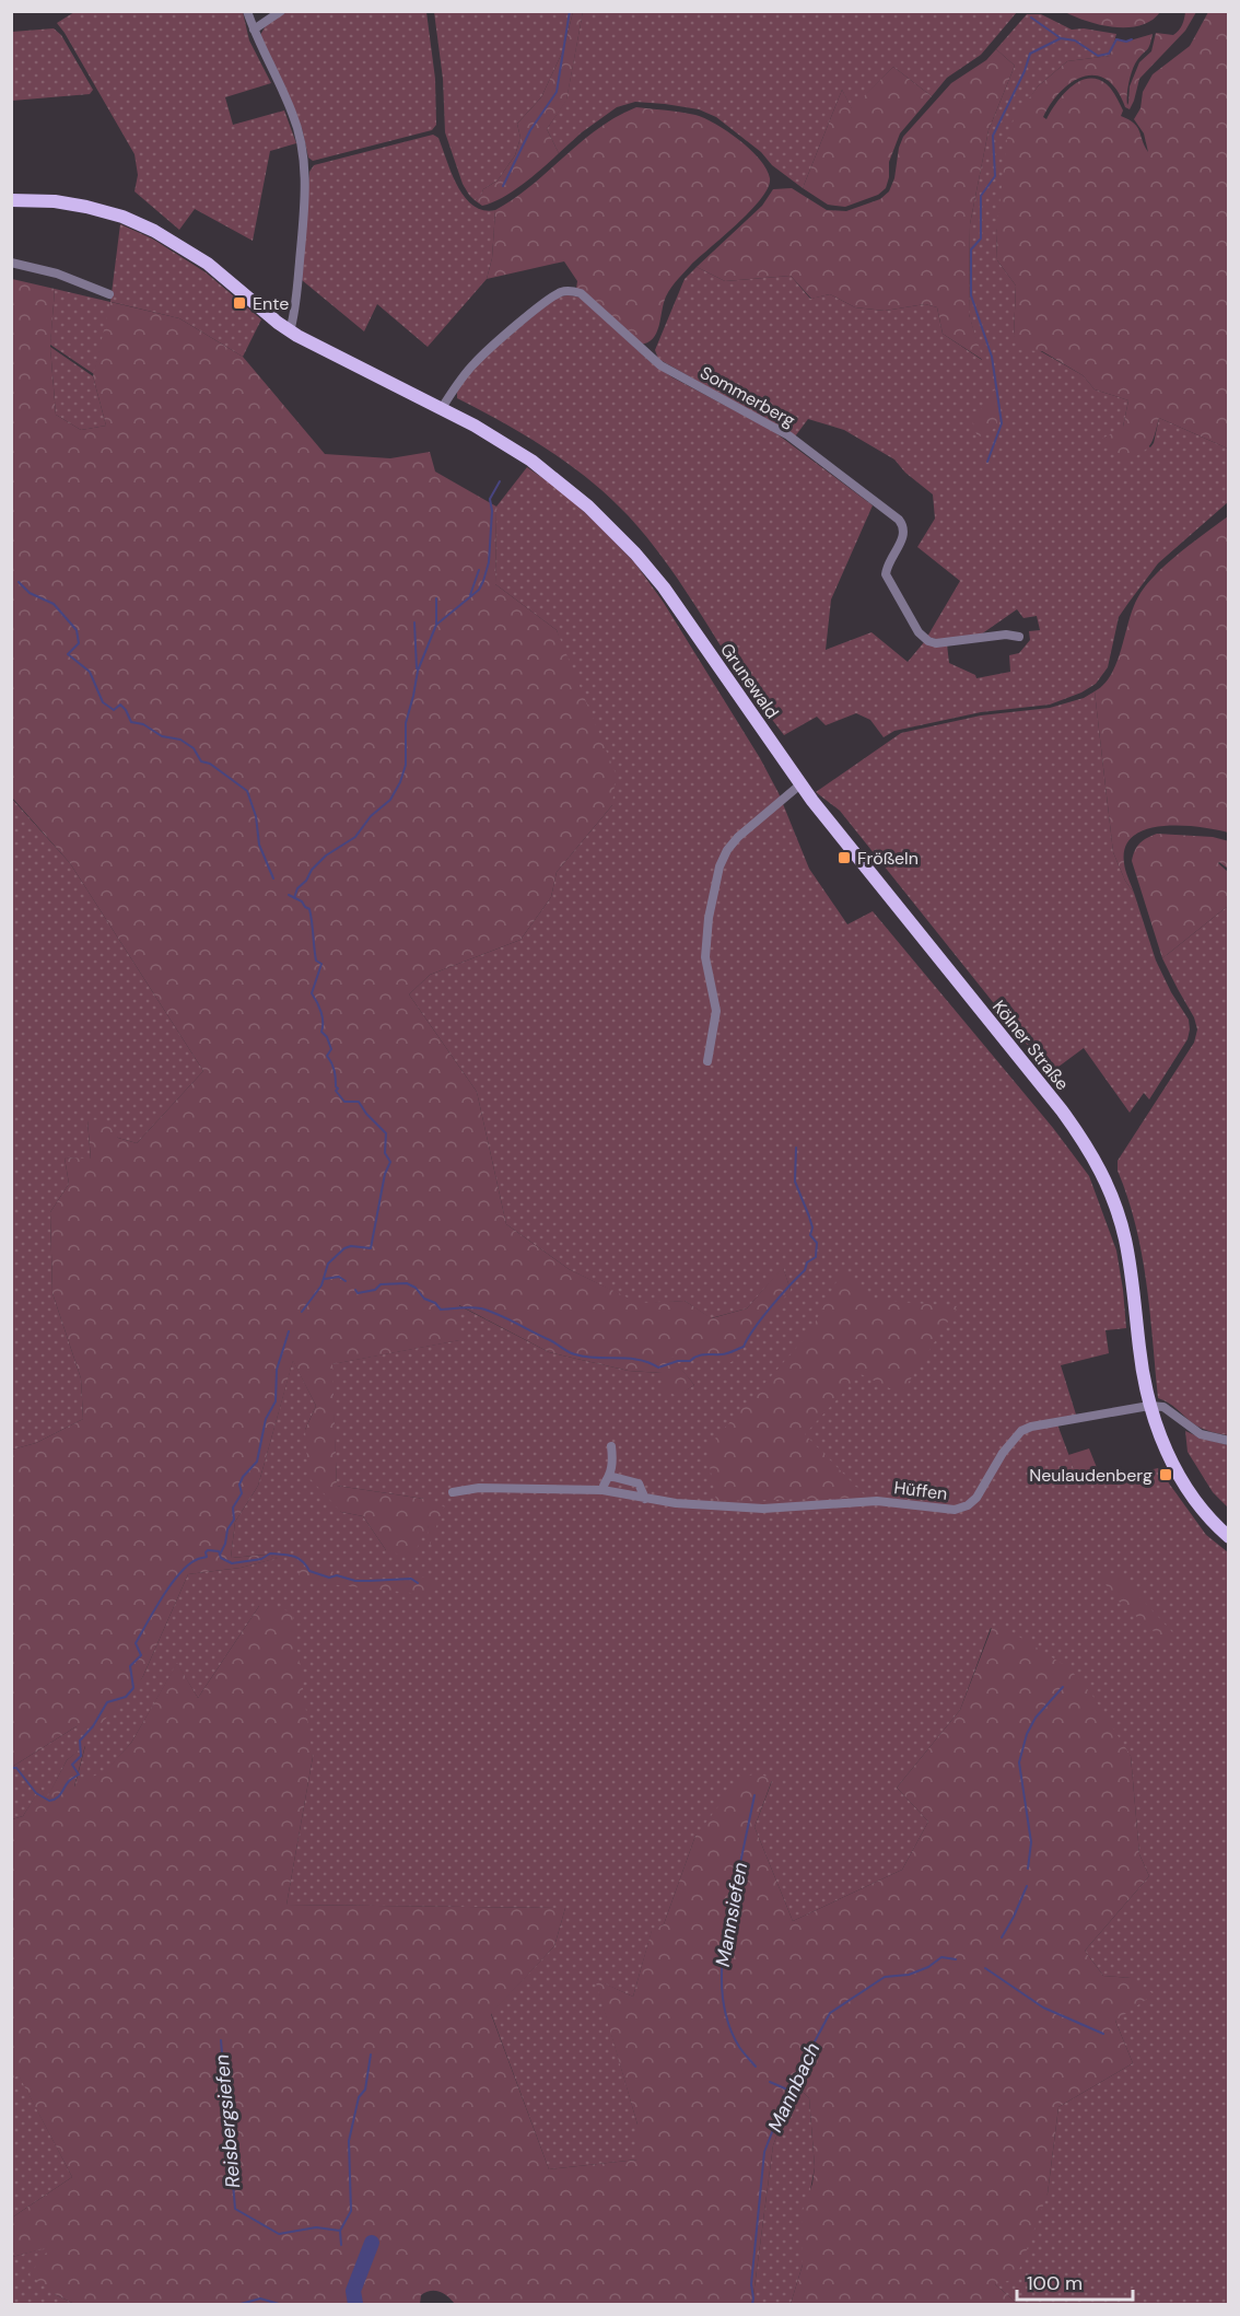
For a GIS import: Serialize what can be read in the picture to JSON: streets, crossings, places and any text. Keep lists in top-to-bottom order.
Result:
{
  "streets": {
    "main road": ["Grunewald", "Kölner Straße"],
    "street": ["Sommerberg", "Hüffen"]
  },
  "crossings": [
    ["Sommerberg", "Grunewald"],
    ["Grunewald", "Kölner Straße"],
    ["Kölner Straße", "Hüffen"]
  ],
  "water": ["Mannsiefen", "Mannbach", "Reisbergsiefen"],
  "places": {
    "transit": ["Ente", "Frößeln", "Neulaudenberg"]
  },
  "scale_bar": "100 m"
}
